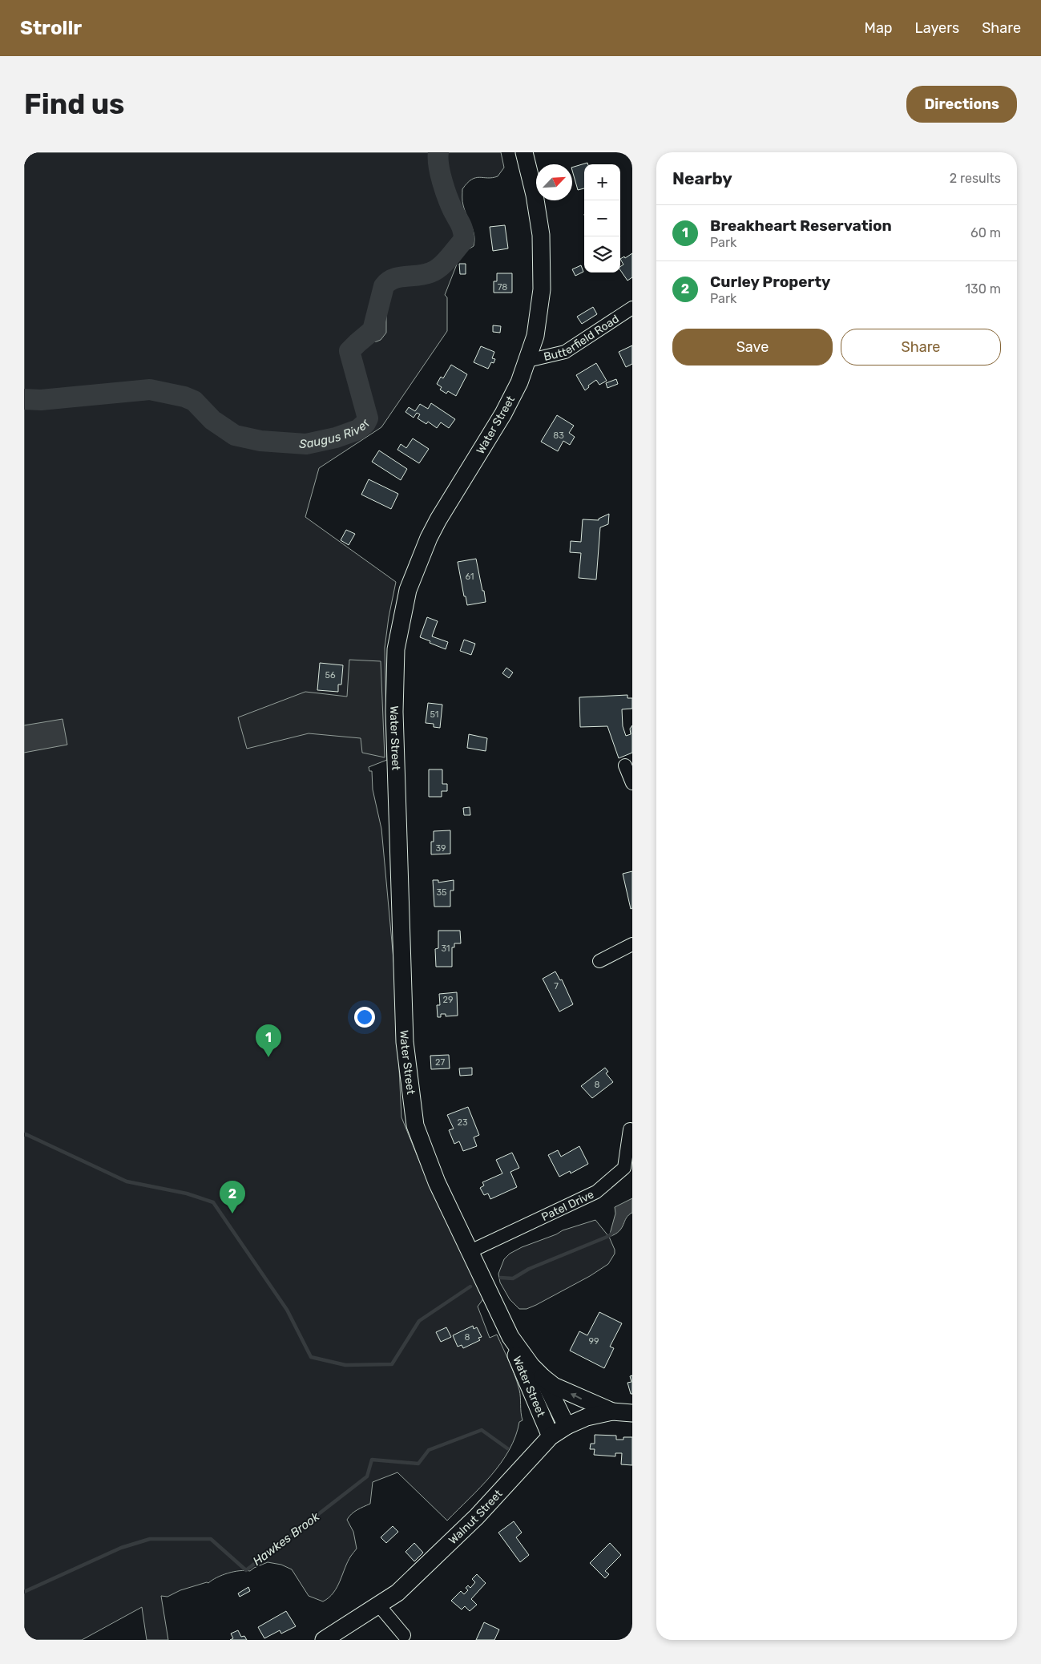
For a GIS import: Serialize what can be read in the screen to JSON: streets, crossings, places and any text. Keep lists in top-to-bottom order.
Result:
{
  "streets": {
    "main road": ["Water Street", "Walnut Street"],
    "street": ["Butterfield Road", "Patel Drive"]
  },
  "crossings": [
    ["Butterfield Road", "Water Street"],
    ["Water Street", "Patel Drive"],
    ["Water Street", "Walnut Street"]
  ],
  "water": ["Saugus River", "Hawkes Brook"],
  "house_numbers": [
    "78",
    "83",
    "61",
    "56",
    "51",
    "39",
    "35",
    "31",
    "7",
    "29",
    "27",
    "8",
    "23",
    "8",
    "99"
  ],
  "north": "top right",
  "page": {
    "header": "Strollr",
    "nav": ["Map", "Layers", "Share"],
    "buttons": [
      "Directions",
      ["Save", "Share"]
    ],
    "title": "Find us",
    "heading": ["Nearby", "2 results"],
    "map_buttons": ["+", "−"],
    "list": [
      {
        "mark": "1",
        "name": "Breakheart Reservation",
        "note": "Park",
        "value": "60 m"
      },
      {
        "mark": "2",
        "name": "Curley Property",
        "note": "Park",
        "value": "130 m"
      }
    ],
    "pins": ["1", "2"]
  }
}
